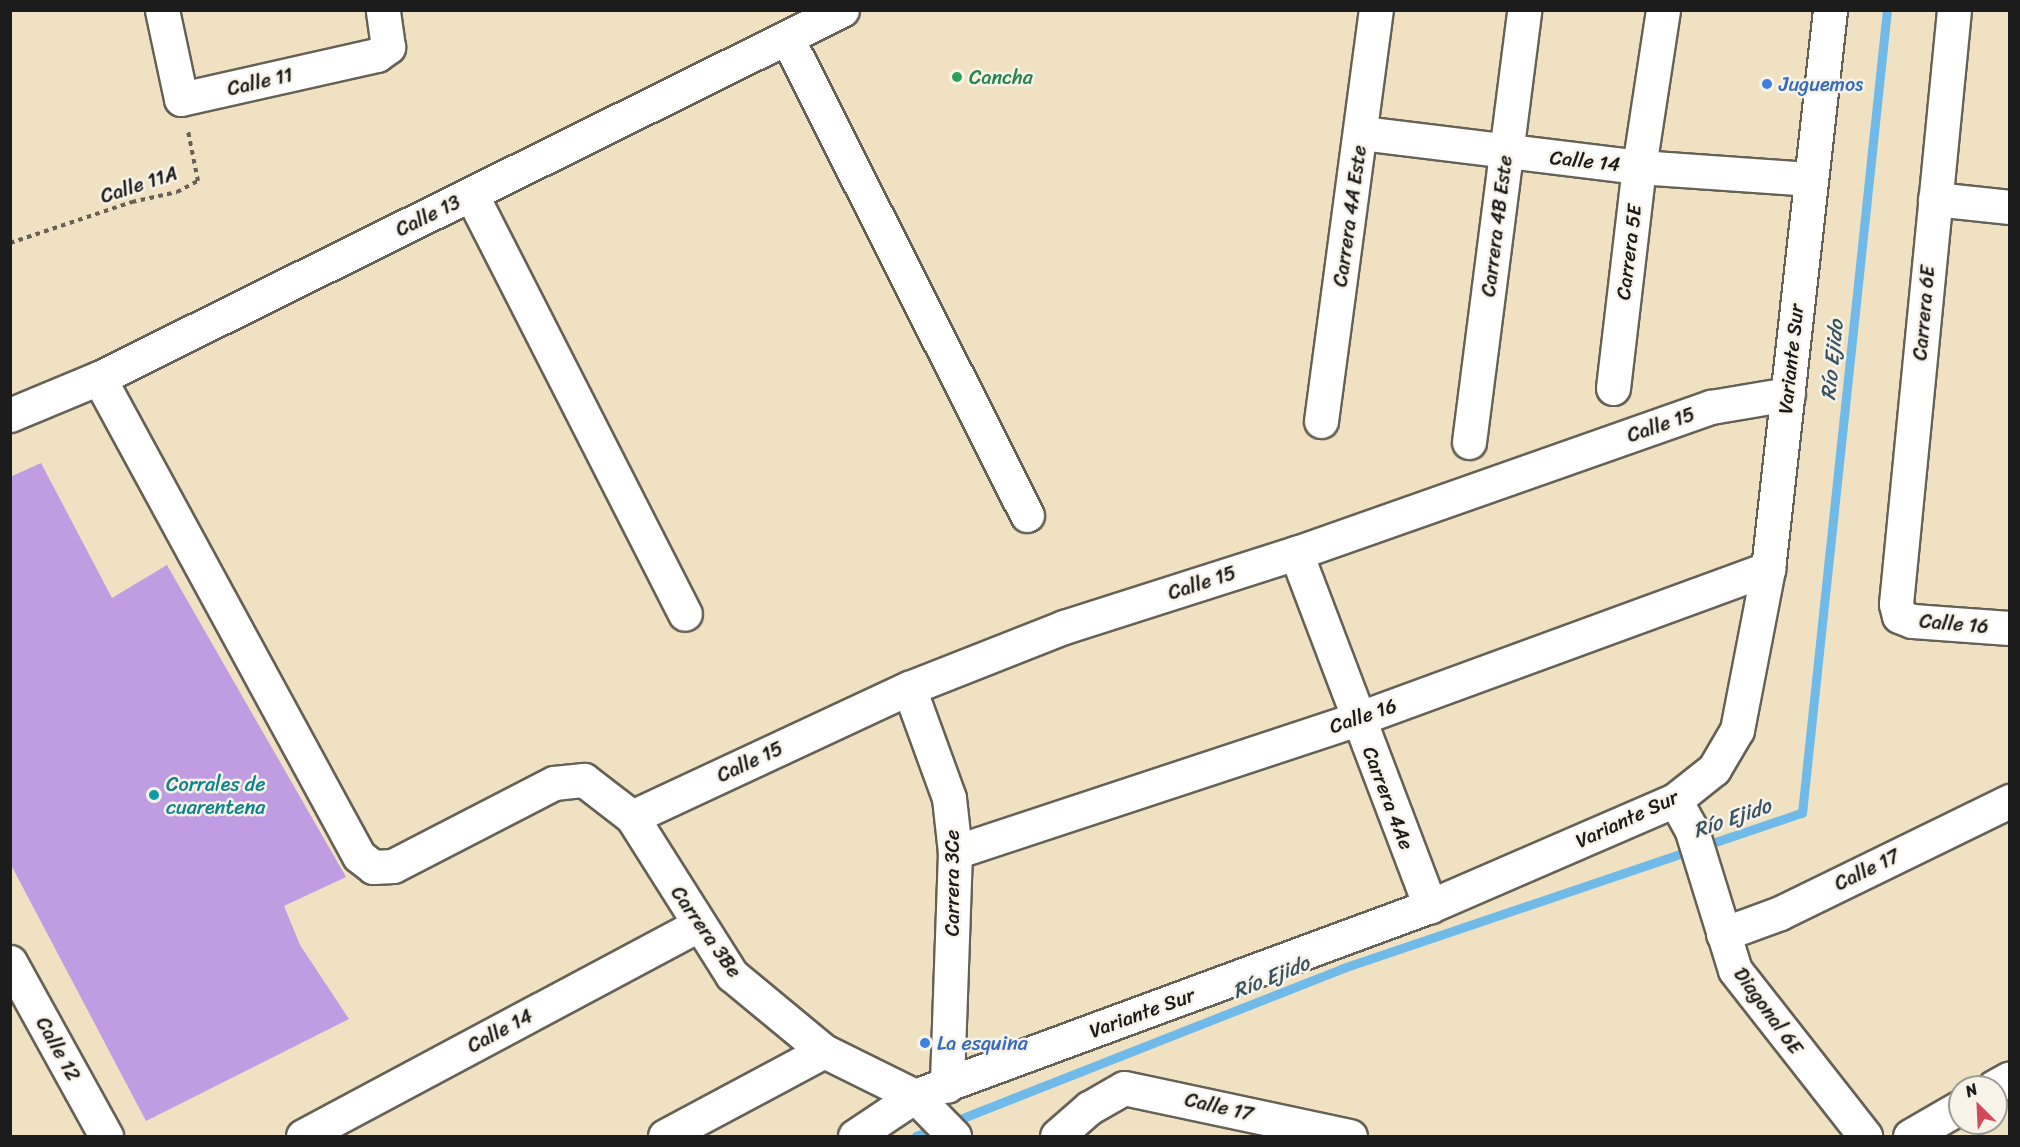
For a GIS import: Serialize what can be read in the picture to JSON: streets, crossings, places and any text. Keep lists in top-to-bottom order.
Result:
{
  "streets": {
    "street": [
      "Calle 11",
      "Calle 14",
      "Calle 13",
      "Carrera 4A Este",
      "Carrera 4B Este",
      "Carrera 5E",
      "Carrera 6E",
      "Variante Sur",
      "Calle 15",
      "Calle 16",
      "Carrera 4Ae",
      "Calle 17",
      "Carrera 3Ce",
      "Carrera 3Be",
      "Diagonal 6E",
      "Calle 12"
    ],
    "path": ["Calle 11A"]
  },
  "crossings": [
    ["Calle 11", "Calle 11A"],
    ["Calle 14", "Carrera 4A Este"],
    ["Calle 14", "Carrera 4B Este"],
    ["Calle 14", "Carrera 5E"],
    ["Calle 14", "Variante Sur"],
    ["Calle 14", "Carrera 3Be"],
    ["Calle 13", "Carrera 3Be"],
    ["Carrera 6E", "Calle 16"],
    ["Variante Sur", "Calle 15"],
    ["Variante Sur", "Calle 16"],
    ["Variante Sur", "Carrera 4Ae"],
    ["Variante Sur", "Carrera 3Ce"],
    ["Variante Sur", "Carrera 3Be"],
    ["Variante Sur", "Diagonal 6E"],
    ["Calle 15", "Carrera 4Ae"],
    ["Calle 15", "Carrera 3Ce"],
    ["Calle 15", "Carrera 3Be"],
    ["Calle 16", "Carrera 4Ae"],
    ["Calle 16", "Carrera 3Ce"],
    ["Calle 17", "Diagonal 6E"],
    ["Carrera 3Ce", "Carrera 3Be"]
  ],
  "water": ["Río Ejido"],
  "places": [
    "Cancha",
    "Juguemos",
    "Corrales de cuarentena",
    "La esquina"
  ],
  "north": "top left"
}
